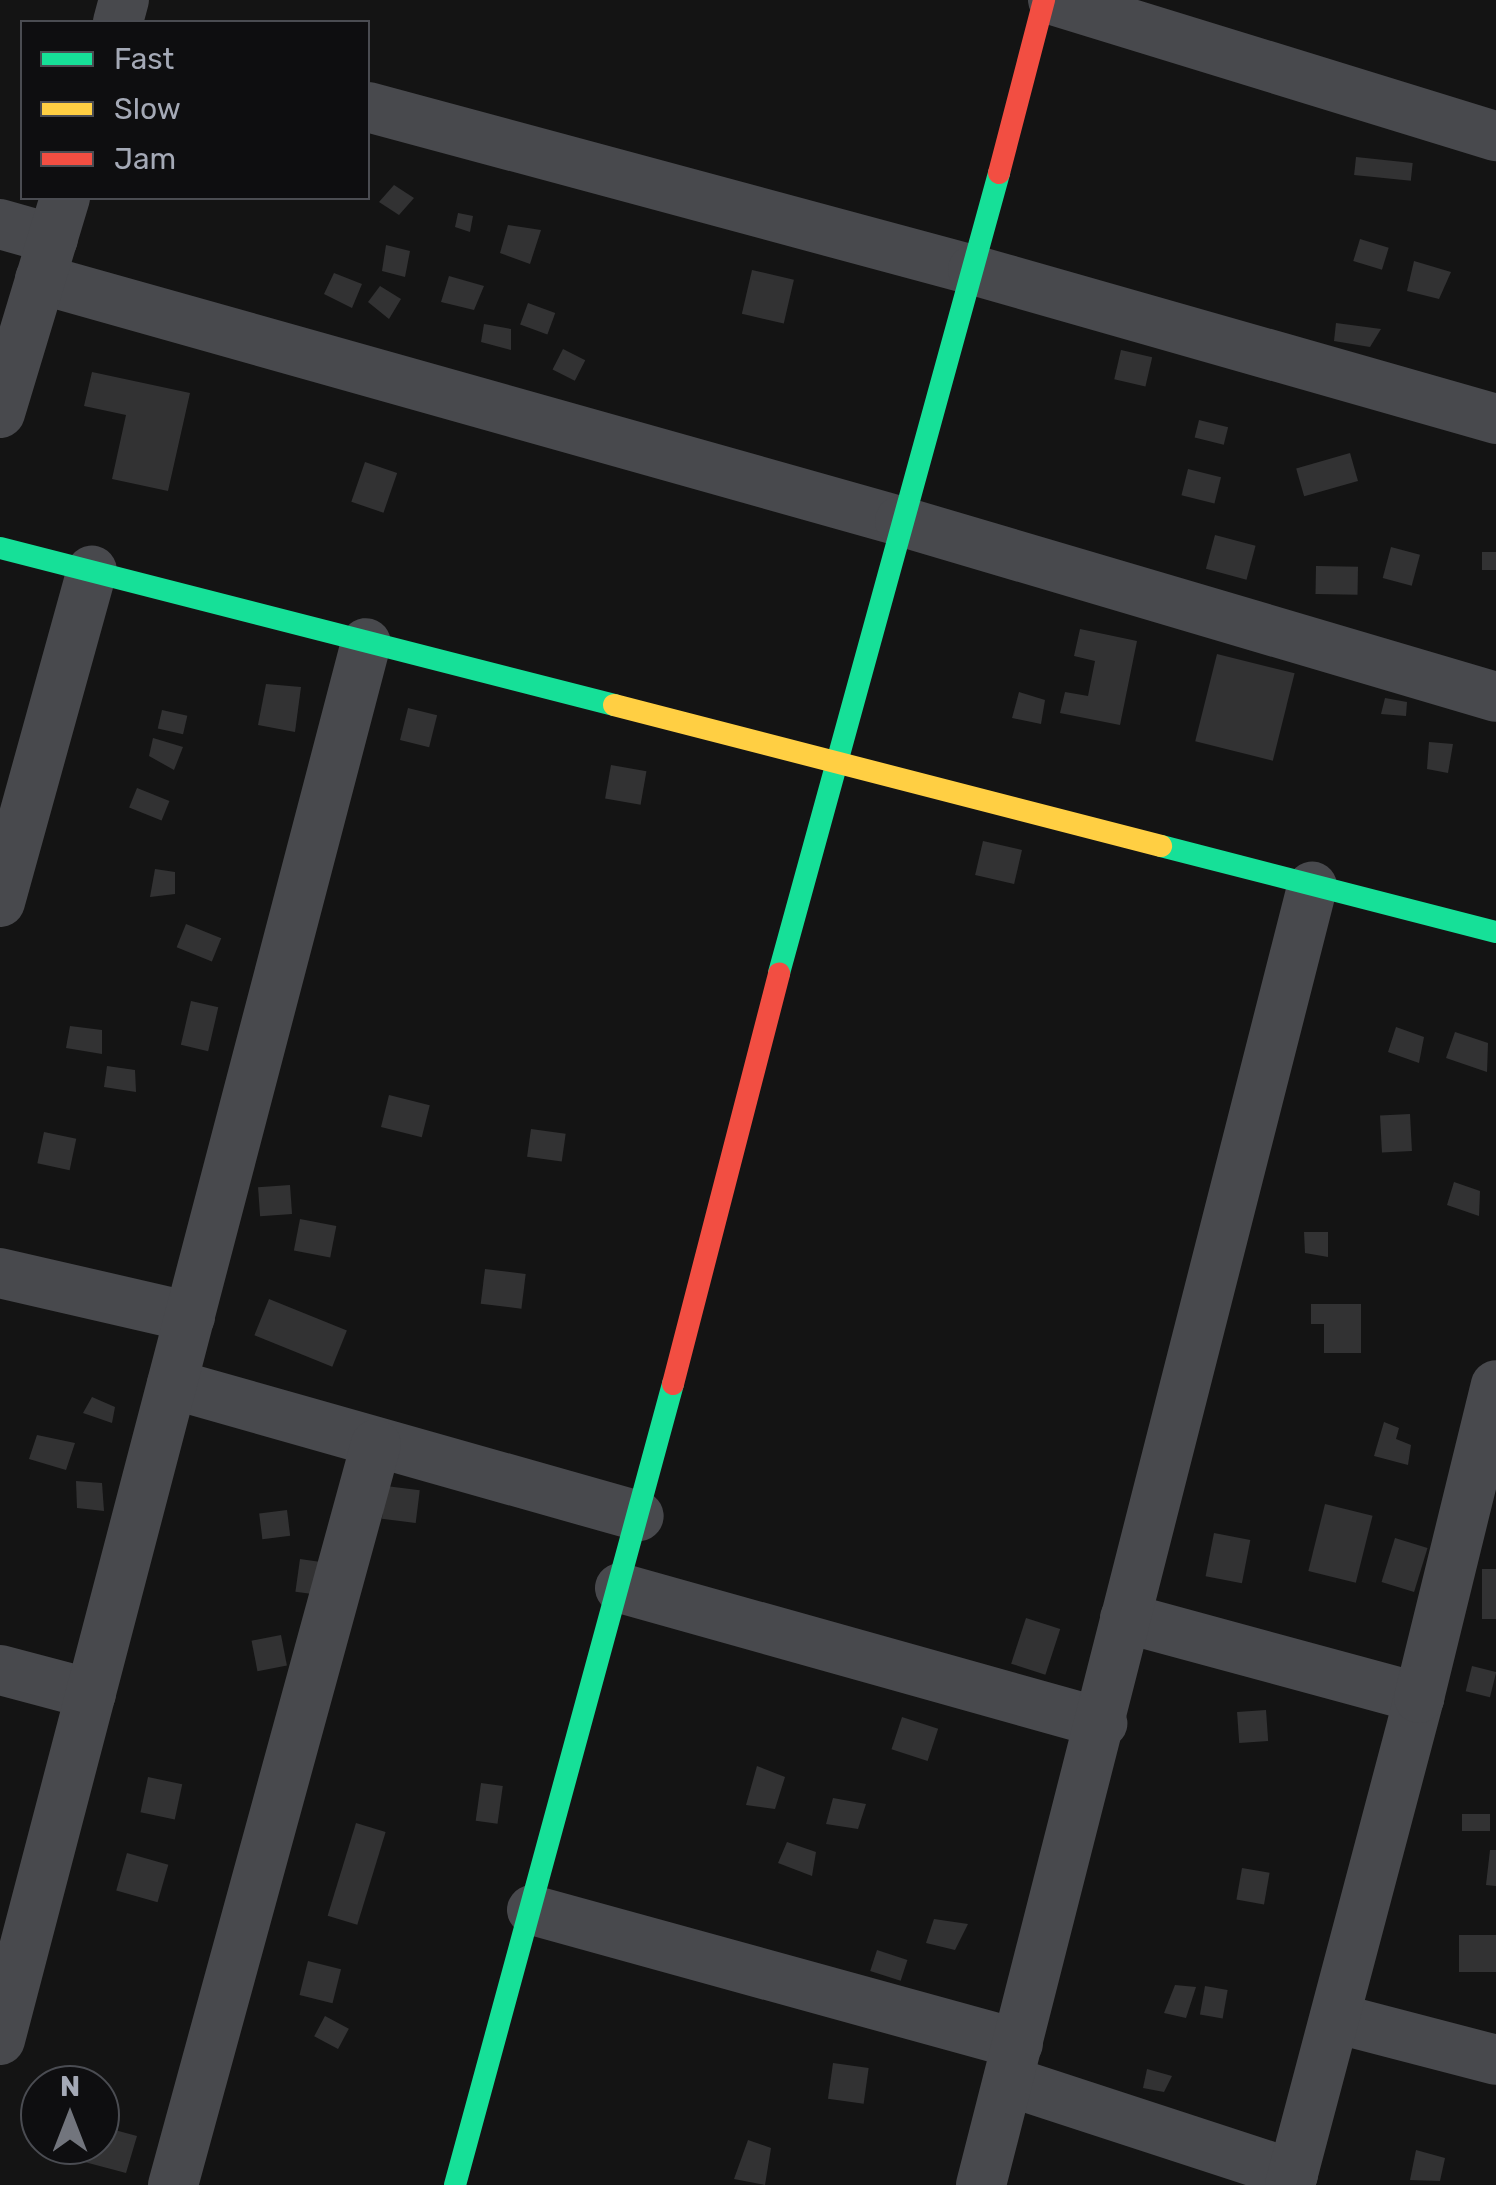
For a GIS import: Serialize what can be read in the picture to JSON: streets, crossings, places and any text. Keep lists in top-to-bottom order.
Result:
{
  "legend": ["Fast", "Slow", "Jam"],
  "north": "top"
}
